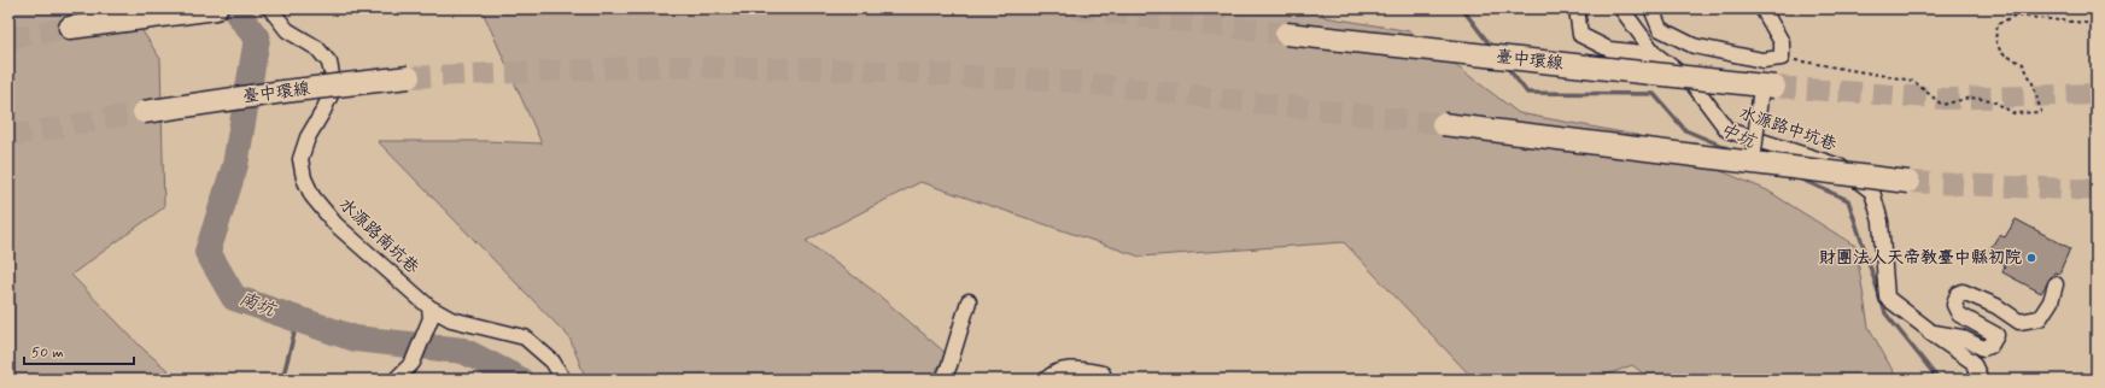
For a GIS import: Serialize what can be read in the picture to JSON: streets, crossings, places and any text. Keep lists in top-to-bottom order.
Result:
{
  "streets": {
    "highway": ["臺中環線"],
    "street": ["水源路中坑巷", "水源路南坑巷"]
  },
  "water": ["中坑", "南坑"],
  "places": ["財團法人天帝教臺中縣初院"],
  "scale_bar": "50 m"
}
